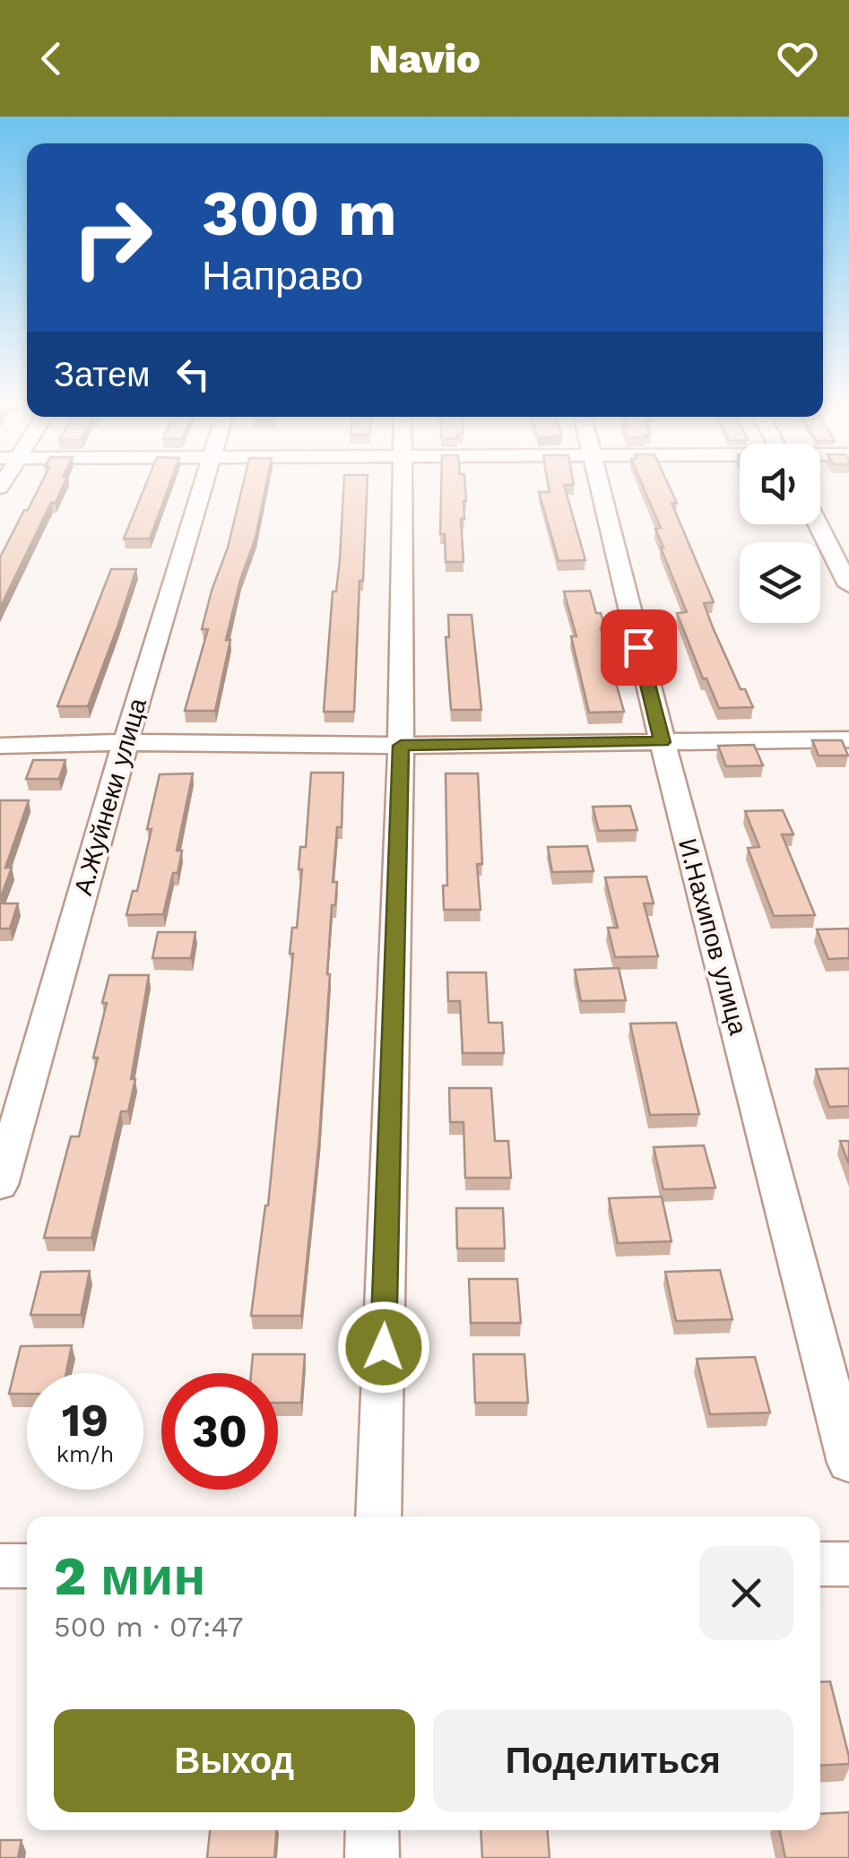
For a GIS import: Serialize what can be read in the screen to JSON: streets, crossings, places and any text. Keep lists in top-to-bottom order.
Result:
{
  "streets": {
    "street": ["А.Жуйнеки улица", "И.Нахипов улица"]
  },
  "page": {
    "header": "Navio",
    "turn": ["300 m", "Направо"],
    "then": "Затем",
    "speed": "19 km/h",
    "limit": "30",
    "heading": ["2 мин", "500 m · 07:47"],
    "buttons": ["Выход", "Поделиться"]
  }
}
